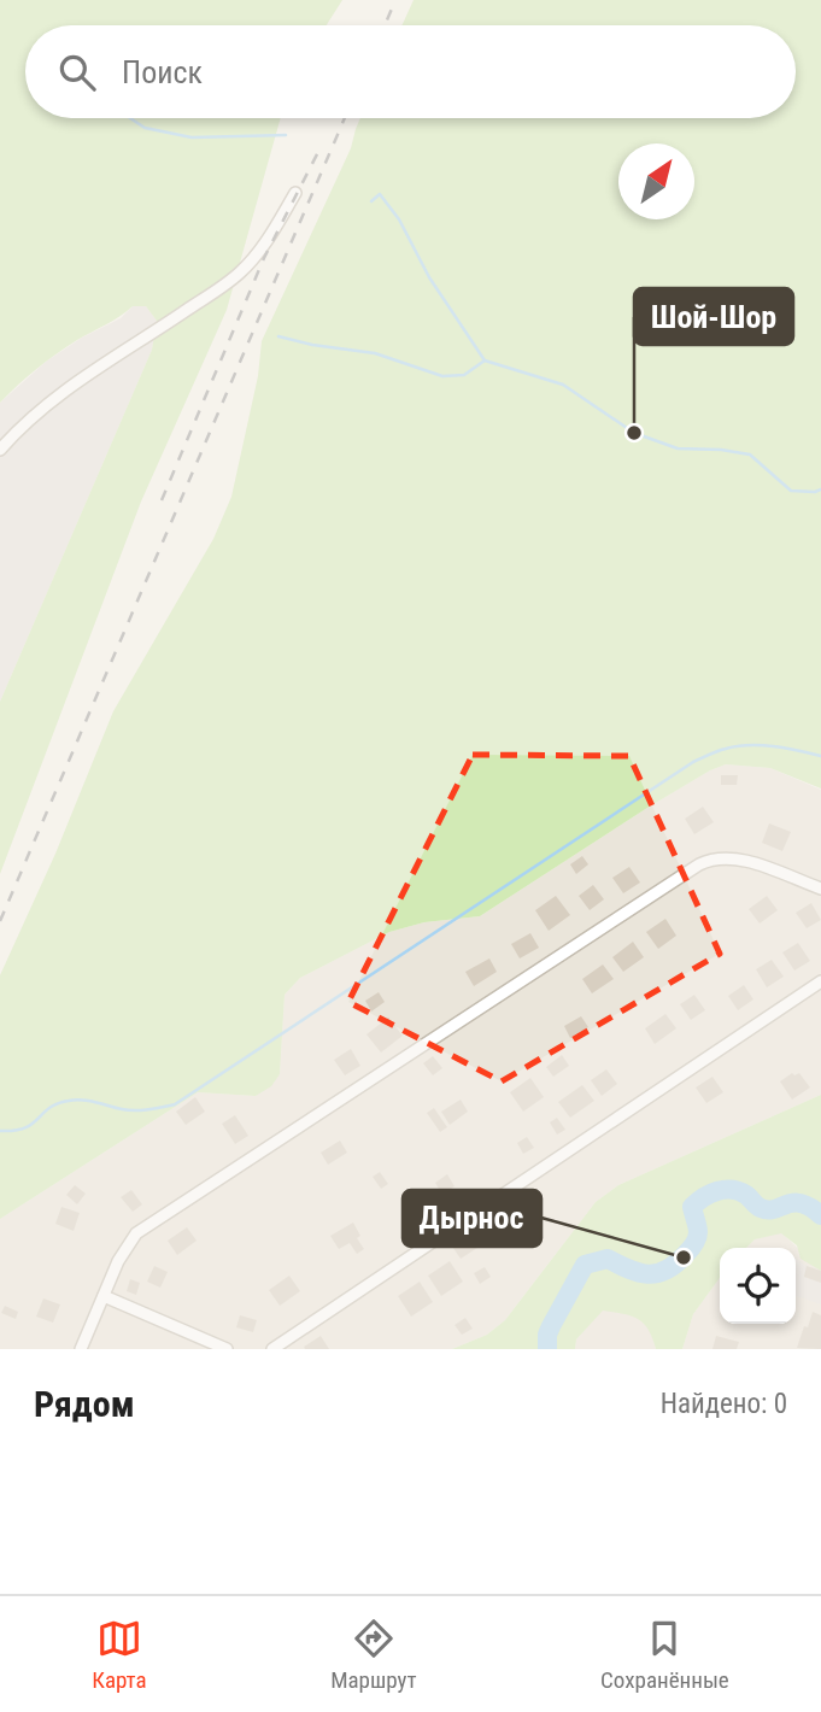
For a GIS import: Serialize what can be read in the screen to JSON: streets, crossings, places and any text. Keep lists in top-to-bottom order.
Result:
{
  "places": ["Шой-Шор", "Дырнос"],
  "north": "top right",
  "page": {
    "search": "Поиск",
    "heading": ["Рядом", "Найдено: 0"],
    "nav": ["Карта", "Маршрут", "Сохранённые"]
  }
}
